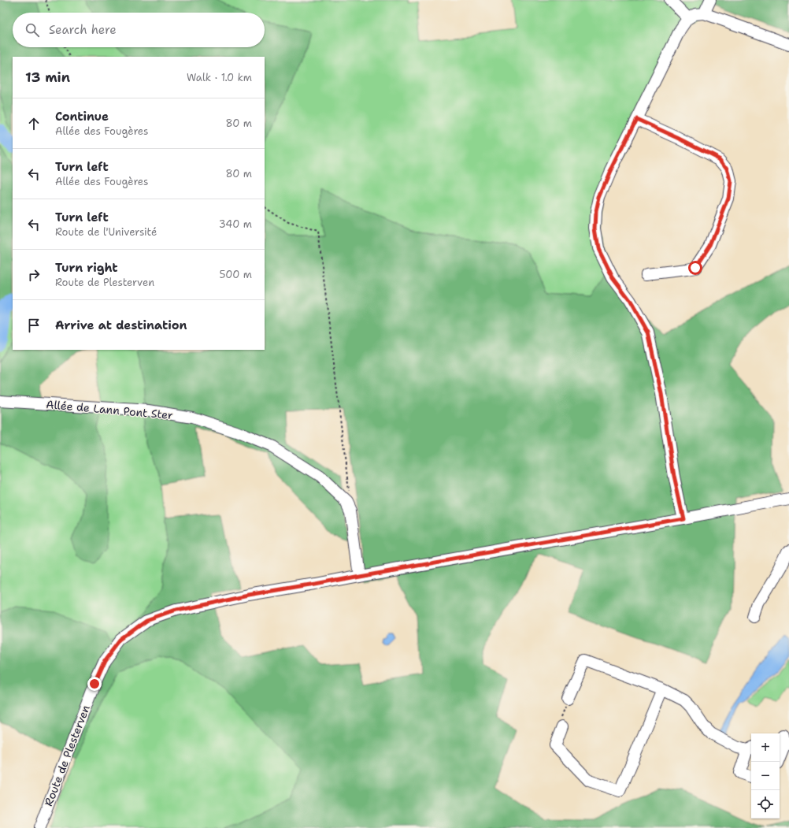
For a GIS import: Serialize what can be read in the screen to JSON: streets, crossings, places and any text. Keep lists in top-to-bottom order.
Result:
{
  "streets": {
    "street": ["Allée de Lann Pont Ster", "Route de Plesterven"]
  },
  "crossings": [
    ["Allée de Lann Pont Ster", "Route de Plesterven"]
  ],
  "page": {
    "search": "Search here",
    "heading": ["13 min", "Walk · 1.0 km"],
    "list": [
      ["Continue", "Allée des Fougères", "80 m"],
      ["Turn left", "Allée des Fougères", "80 m"],
      ["Turn left", "Route de l'Université", "340 m"],
      ["Turn right", "Route de Plesterven", "500 m"],
      "Arrive at destination"
    ],
    "map_buttons": ["+", "−"]
  }
}
